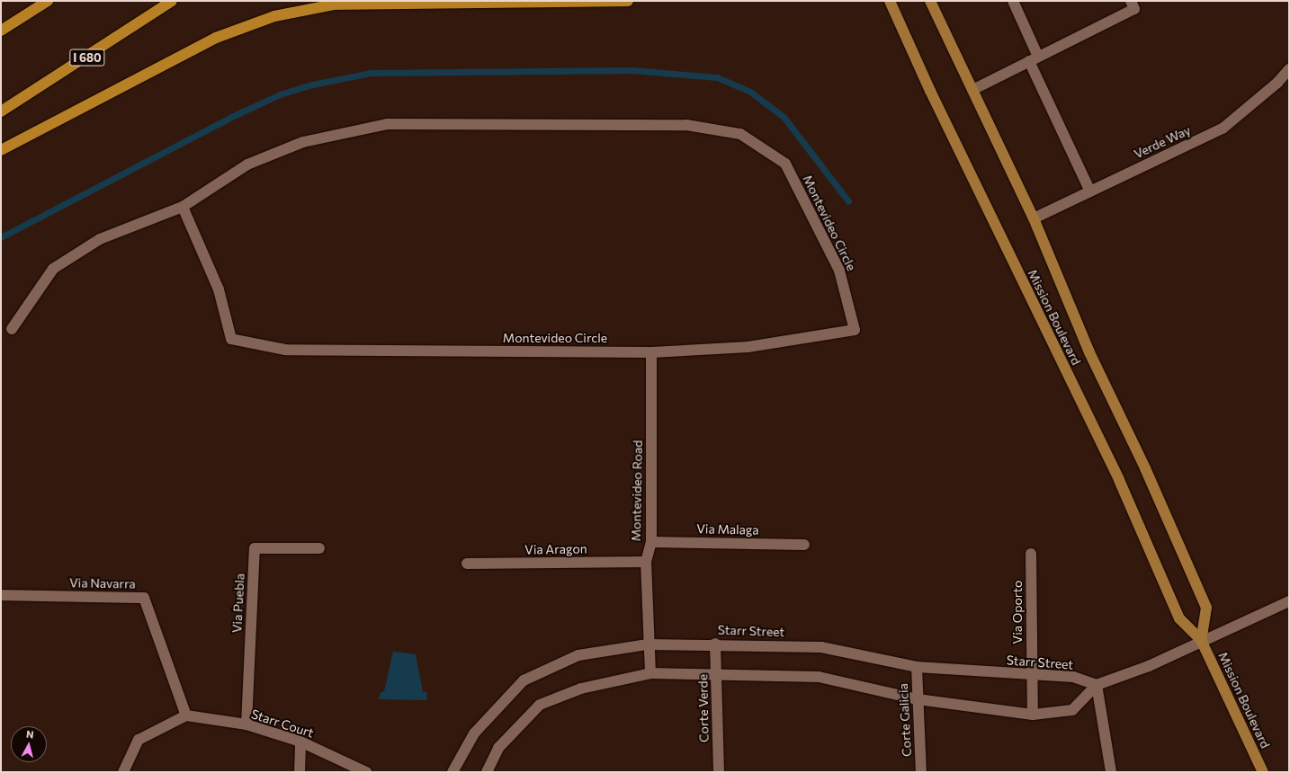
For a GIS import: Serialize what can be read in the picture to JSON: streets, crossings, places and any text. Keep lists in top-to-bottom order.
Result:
{
  "streets": {
    "highway": ["I 680"],
    "main road": ["Mission Boulevard"],
    "street": [
      "Verde Way",
      "Montevideo Circle",
      "Montevideo Road",
      "Via Malaga",
      "Via Aragon",
      "Via Navarra",
      "Via Puebla",
      "Via Oporto",
      "Starr Street",
      "Corte Verde",
      "Corte Galicia",
      "Starr Court"
    ]
  },
  "crossings": [
    ["Verde Way", "Mission Boulevard"],
    ["Montevideo Circle", "Montevideo Road"],
    ["Montevideo Road", "Via Malaga"],
    ["Montevideo Road", "Via Aragon"],
    ["Montevideo Road", "Starr Street"],
    ["Via Navarra", "Starr Court"],
    ["Via Puebla", "Starr Court"],
    ["Via Oporto", "Starr Street"],
    ["Starr Street", "Corte Verde"],
    ["Starr Street", "Corte Galicia"]
  ],
  "north": "top"
}
